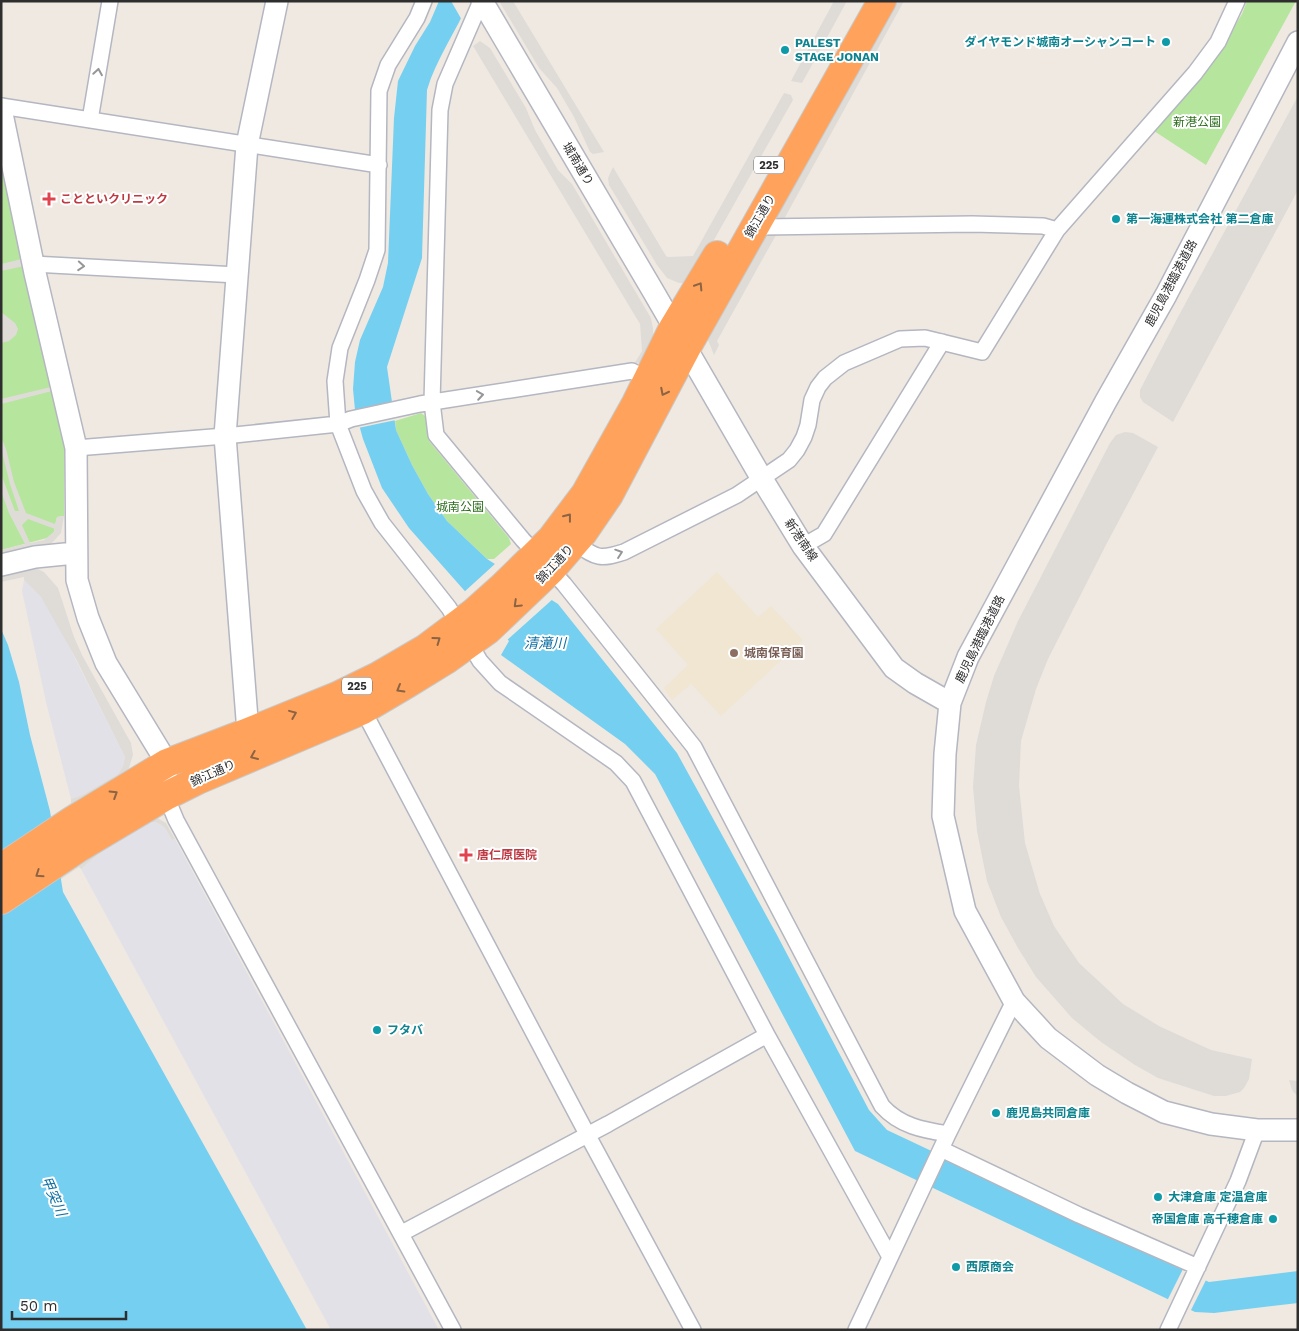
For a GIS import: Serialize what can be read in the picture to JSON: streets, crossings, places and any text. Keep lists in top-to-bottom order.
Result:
{
  "streets": {
    "highway": ["225", "錦江通り"],
    "street": ["城南通り", "鹿児島港臨港道路", "新港南線"]
  },
  "crossings": [
    ["城南通り", "錦江通り"],
    ["城南通り", "新港南線"],
    ["錦江通り", "新港南線"],
    ["鹿児島港臨港道路", "新港南線"]
  ],
  "water": ["清滝川", "甲突川"],
  "parks": ["新港公園", "城南公園"],
  "places": {
    "other": [
      "ダイヤモンド城南オーシャンコート",
      "PALEST STAGE JONAN",
      "第一海運株式会社 第二倉庫",
      "城南保育園",
      "フタバ",
      "鹿児島共同倉庫",
      "大津倉庫 定温倉庫",
      "帝国倉庫 高千穂倉庫",
      "西原商会"
    ],
    "health": ["ことといクリニック", "唐仁原医院"]
  },
  "scale_bar": "50 m"
}
